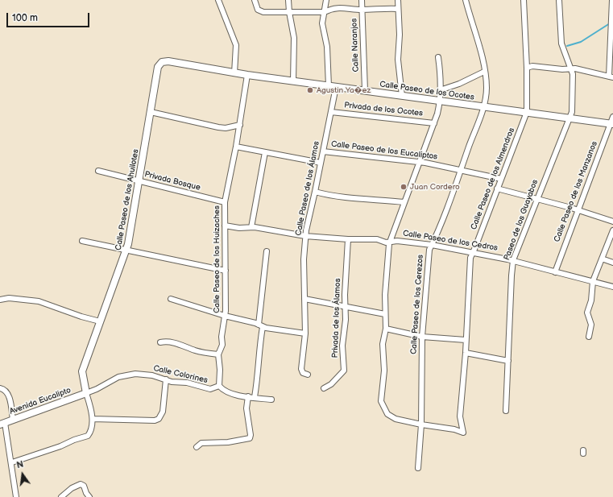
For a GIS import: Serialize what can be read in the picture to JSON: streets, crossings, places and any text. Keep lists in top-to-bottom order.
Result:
{
  "streets": {
    "street": [
      "Calle Naranjos",
      "Calle Paseo de los Ocotes",
      "Privada de los Ocotes",
      "Calle Paseo de los Eucaliptos",
      "Calle Paseo de los Almendros",
      "Privada Bosque",
      "Calle Paseo de los Álamos",
      "Calle Paseo de los Manzanos",
      "Calle Paseo de los Ahuilotes",
      "Paseo de los Guayabos",
      "Calle Paseo de los Cedros",
      "Calle Paseo de los Huizaches",
      "Calle Paseo de los Cerezos",
      "Privada de los Álamos",
      "Calle Colorines",
      "Avenida Eucalipto"
    ]
  },
  "crossings": [
    ["Calle Naranjos", "Calle Paseo de los Ocotes"],
    ["Calle Paseo de los Ocotes", "Calle Paseo de los Almendros"],
    ["Calle Paseo de los Ocotes", "Calle Paseo de los Álamos"],
    ["Calle Paseo de los Ocotes", "Calle Paseo de los Manzanos"],
    ["Calle Paseo de los Ocotes", "Calle Paseo de los Ahuilotes"],
    ["Calle Paseo de los Ocotes", "Paseo de los Guayabos"],
    ["Calle Paseo de los Ocotes", "Calle Paseo de los Huizaches"],
    ["Calle Paseo de los Ocotes", "Calle Paseo de los Cerezos"],
    ["Privada de los Ocotes", "Calle Paseo de los Álamos"],
    ["Calle Paseo de los Eucaliptos", "Calle Paseo de los Almendros"],
    ["Calle Paseo de los Eucaliptos", "Calle Paseo de los Álamos"],
    ["Calle Paseo de los Eucaliptos", "Calle Paseo de los Cerezos"],
    ["Calle Paseo de los Almendros", "Calle Paseo de los Cedros"],
    ["Calle Paseo de los Almendros", "Calle Paseo de los Cerezos"],
    ["Privada Bosque", "Calle Paseo de los Ahuilotes"],
    ["Privada Bosque", "Calle Paseo de los Huizaches"],
    ["Calle Paseo de los Álamos", "Calle Paseo de los Cedros"],
    ["Calle Paseo de los Manzanos", "Calle Paseo de los Cedros"],
    ["Calle Paseo de los Ahuilotes", "Calle Colorines"],
    ["Calle Paseo de los Ahuilotes", "Avenida Eucalipto"],
    ["Paseo de los Guayabos", "Calle Paseo de los Cedros"],
    ["Calle Paseo de los Cedros", "Calle Paseo de los Huizaches"],
    ["Calle Paseo de los Cedros", "Calle Paseo de los Cerezos"],
    ["Calle Paseo de los Cedros", "Privada de los Álamos"],
    ["Calle Paseo de los Huizaches", "Calle Colorines"],
    ["Calle Colorines", "Avenida Eucalipto"]
  ],
  "places": ["Agustin Ya�ez", "Juan Cordero"],
  "scale_bar": "100 m",
  "north": "top"
}
